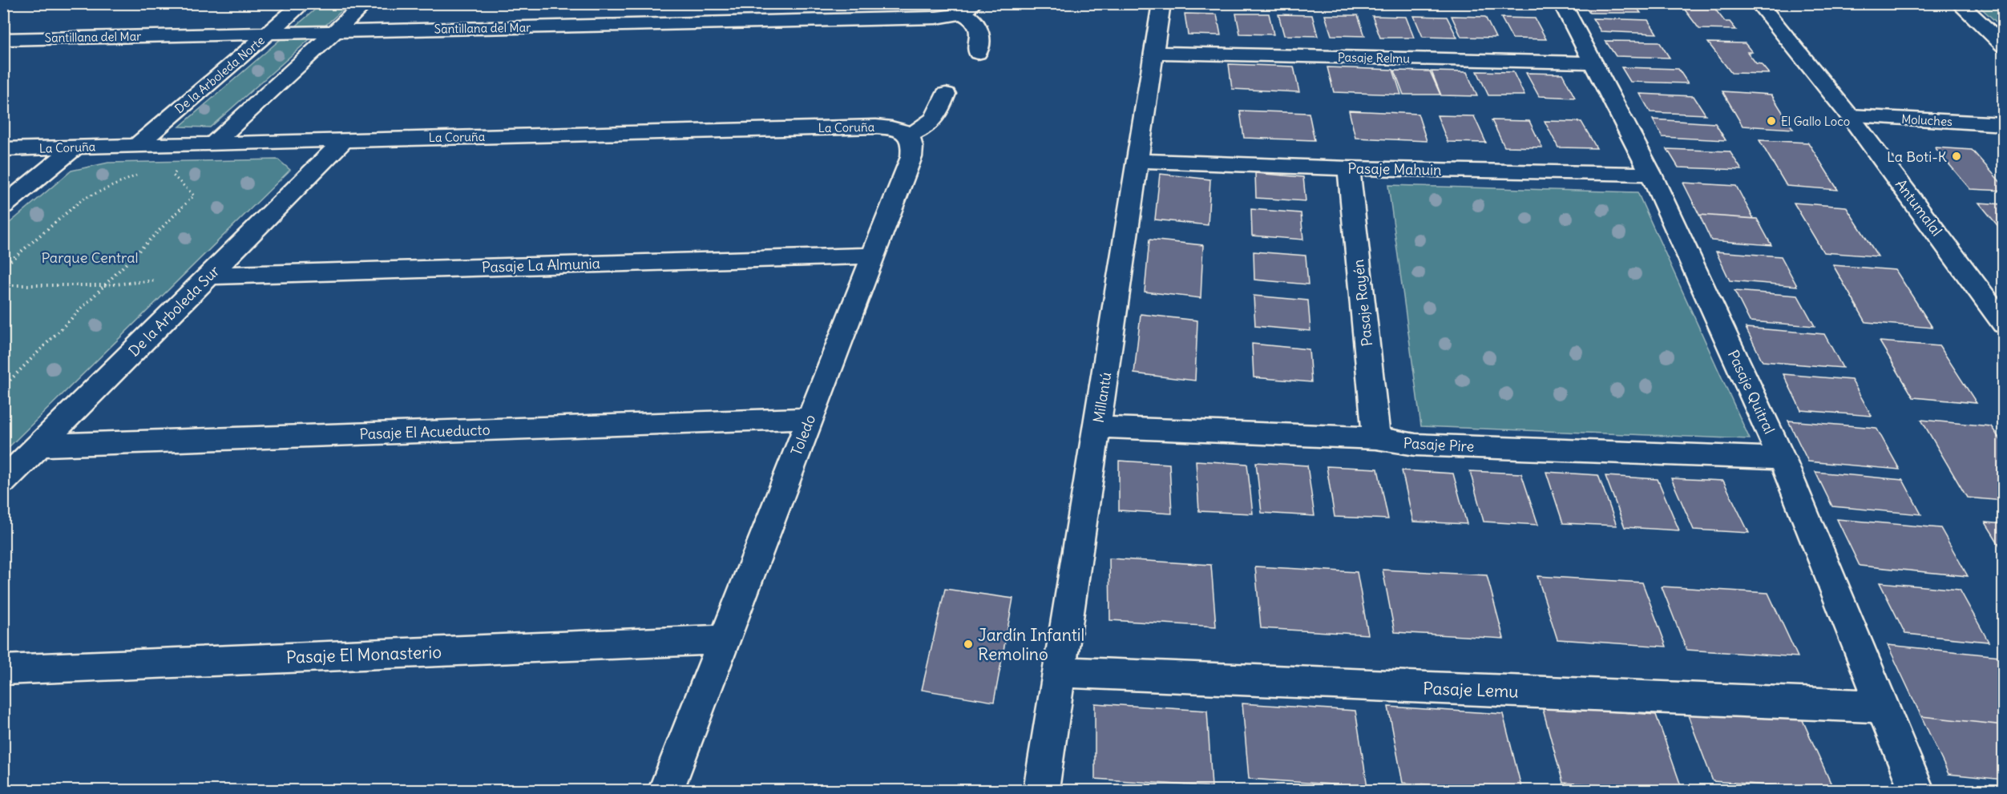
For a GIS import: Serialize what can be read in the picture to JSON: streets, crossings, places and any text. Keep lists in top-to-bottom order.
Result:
{
  "streets": {
    "street": [
      "Santillana del Mar",
      "Pasaje Relmu",
      "De la Arboleda Norte",
      "Moluches",
      "La Coruña",
      "Pasaje Mahuin",
      "Antumalal",
      "Pasaje La Almunia",
      "Pasaje Rayén",
      "De la Arboleda Sur",
      "Pasaje Quitral",
      "Millantú",
      "Pasaje El Acueducto",
      "Toledo",
      "Pasaje Pire",
      "Pasaje El Monasterio",
      "Pasaje Lemu"
    ]
  },
  "crossings": [
    ["Santillana del Mar", "De la Arboleda Norte"],
    ["Pasaje Relmu", "Pasaje Quitral"],
    ["Pasaje Relmu", "Millantú"],
    ["De la Arboleda Norte", "La Coruña"],
    ["Moluches", "Antumalal"],
    ["La Coruña", "De la Arboleda Sur"],
    ["La Coruña", "Toledo"],
    ["Pasaje Mahuin", "Pasaje Rayén"],
    ["Pasaje Mahuin", "Pasaje Quitral"],
    ["Pasaje Mahuin", "Millantú"],
    ["Pasaje La Almunia", "De la Arboleda Sur"],
    ["Pasaje La Almunia", "Toledo"],
    ["Pasaje Rayén", "Pasaje Pire"],
    ["De la Arboleda Sur", "Pasaje El Acueducto"],
    ["Pasaje Quitral", "Pasaje Pire"],
    ["Pasaje Quitral", "Pasaje Lemu"],
    ["Millantú", "Pasaje Pire"],
    ["Millantú", "Pasaje Lemu"],
    ["Pasaje El Acueducto", "Toledo"],
    ["Toledo", "Pasaje El Monasterio"]
  ],
  "parks": ["Parque Central"],
  "places": ["El Gallo Loco", "La Boti-K", "Jardín Infantil Remolino"]
}
